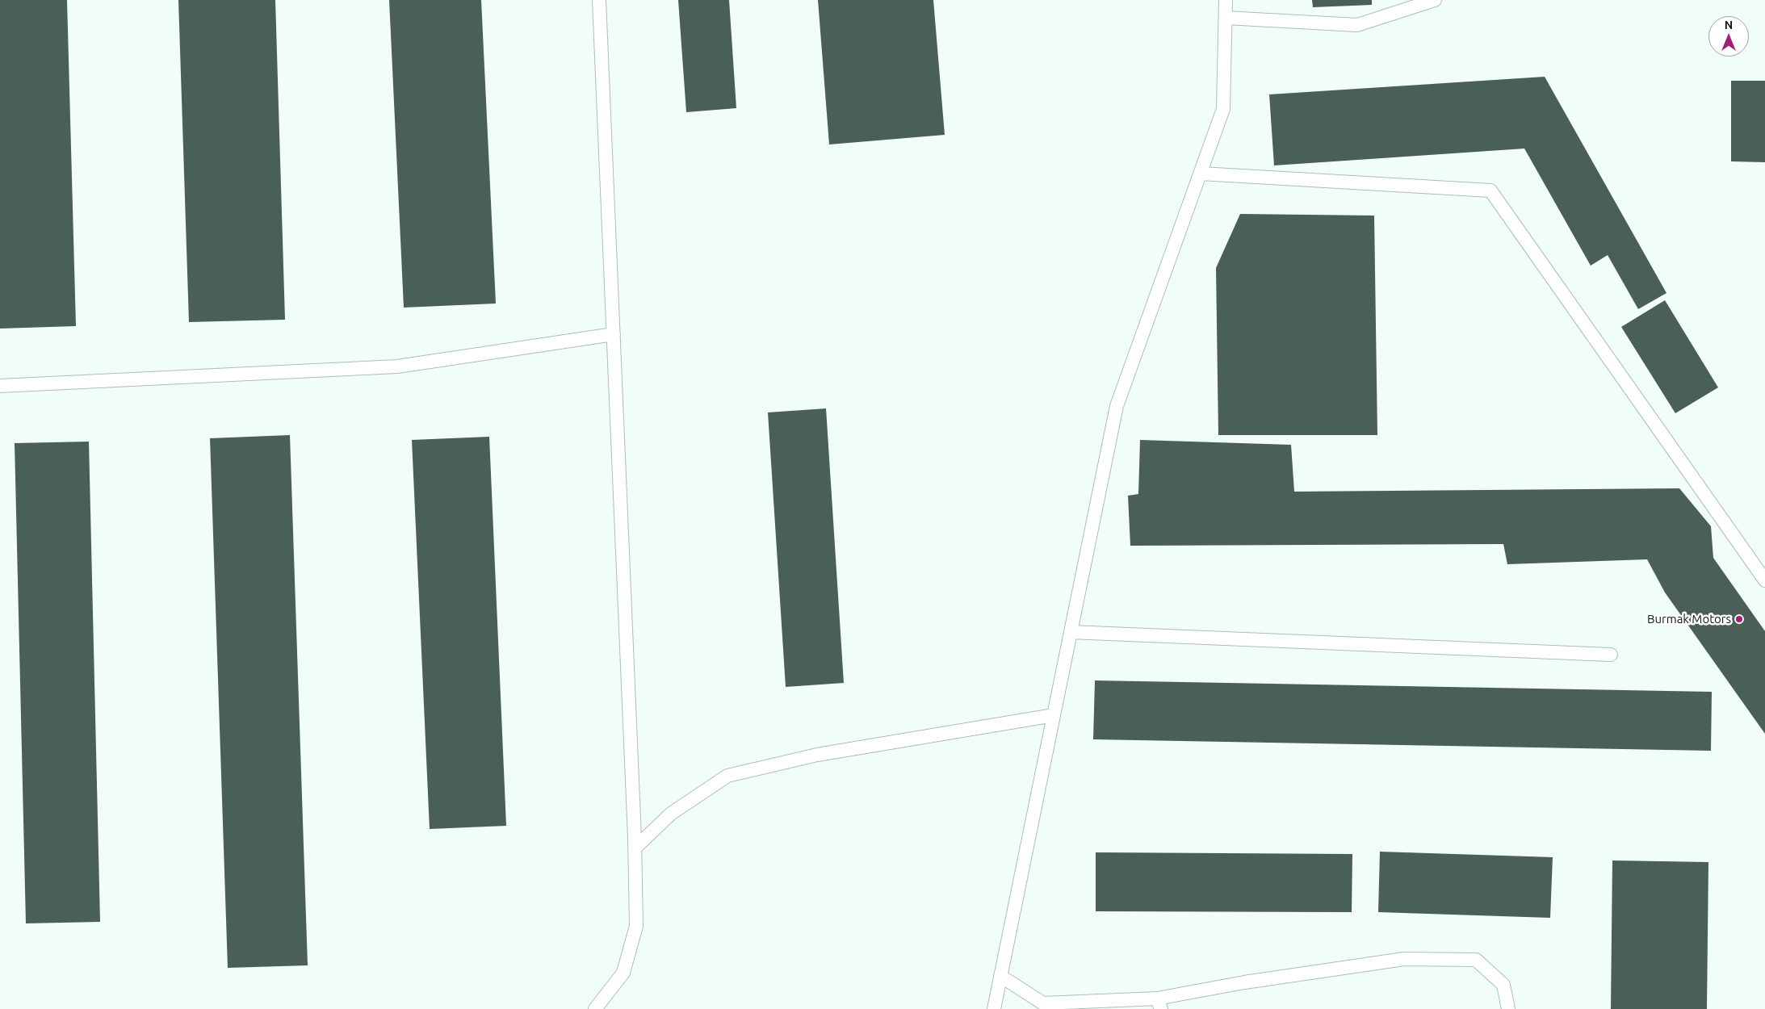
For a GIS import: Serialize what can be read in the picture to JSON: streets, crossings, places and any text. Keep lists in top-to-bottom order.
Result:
{
  "places": ["Burmak Motors"],
  "north": "top"
}
